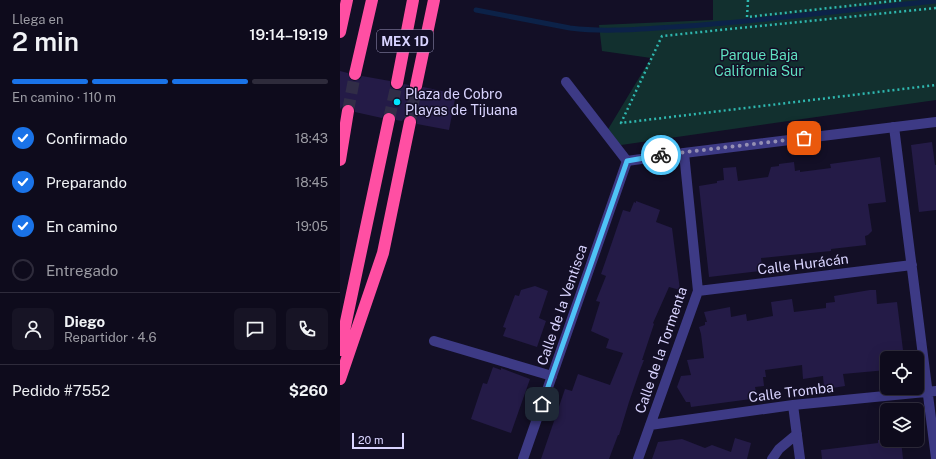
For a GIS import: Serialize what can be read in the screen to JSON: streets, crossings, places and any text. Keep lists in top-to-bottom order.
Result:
{
  "streets": {
    "highway": ["MEX 1D"],
    "street": [
      "Calle Hurácán",
      "Calle de la Ventisca",
      "Calle de la Tormenta",
      "Calle Tromba"
    ]
  },
  "crossings": [
    ["Calle Hurácán", "Calle de la Tormenta"],
    ["Calle de la Tormenta", "Calle Tromba"]
  ],
  "parks": ["Parque Baja California Sur"],
  "places": ["Plaza de Cobro Playas de Tijuana"],
  "scale_bar": "20 m",
  "page": {
    "heading": ["2 min", "Llega en", "19:14–19:19"],
    "panel": [
      "Diego",
      "Repartidor · 4.6",
      "Pedido #7552",
      "$260"
    ],
    "bar": "En camino · 110 m",
    "list": [
      ["Confirmado", "18:43"],
      ["Preparando", "18:45"],
      ["En camino", "19:05"],
      "Entregado"
    ],
    "scale": "20 m"
  }
}
